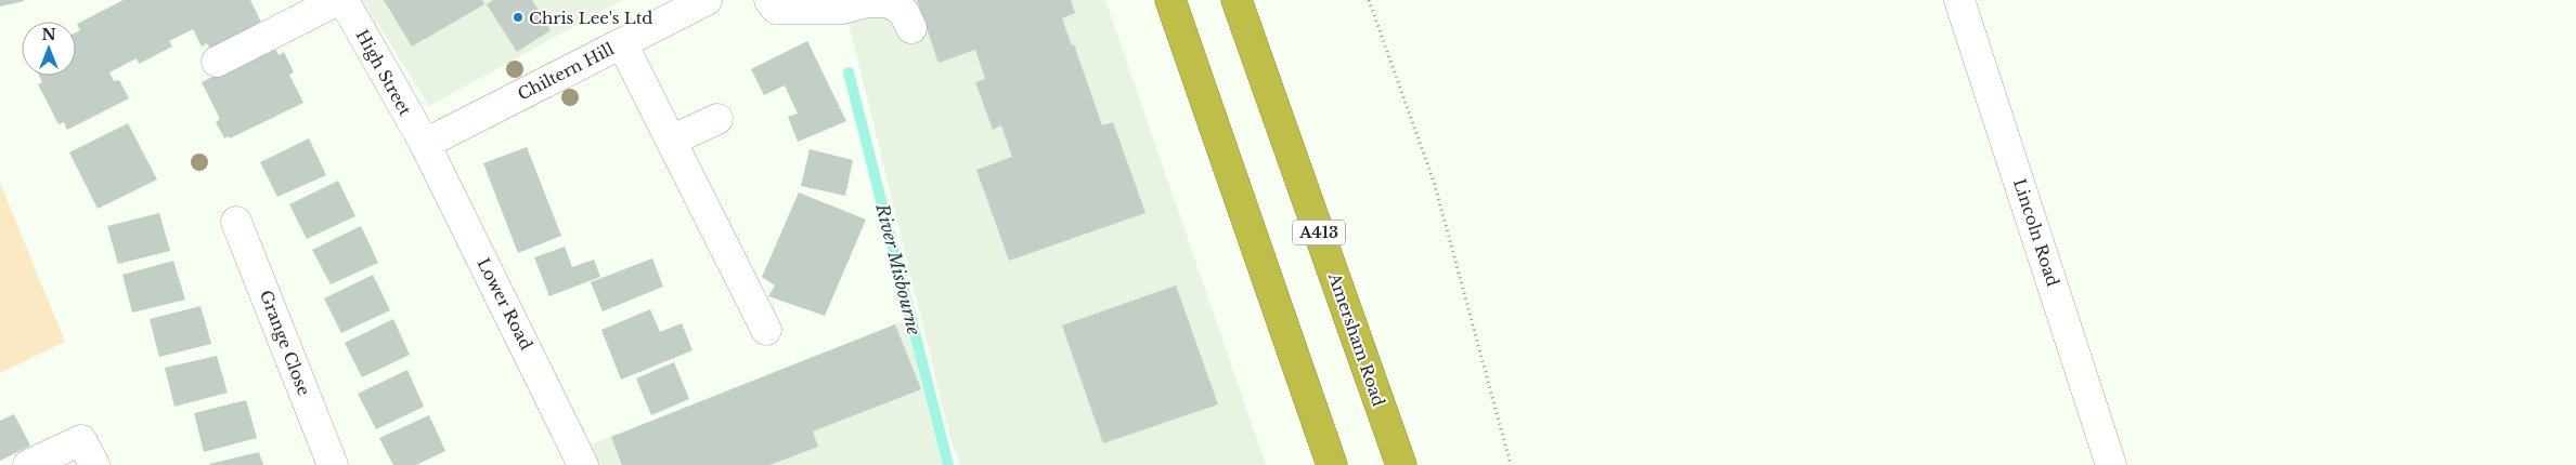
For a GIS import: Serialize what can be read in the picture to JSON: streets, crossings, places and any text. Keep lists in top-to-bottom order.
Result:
{
  "streets": {
    "highway": ["A413", "Amersham Road"],
    "street": [
      "Chiltern Hill",
      "High Street",
      "Lincoln Road",
      "Lower Road",
      "Grange Close"
    ]
  },
  "crossings": [
    ["Chiltern Hill", "High Street"],
    ["Chiltern Hill", "Lower Road"],
    ["High Street", "Lower Road"]
  ],
  "water": ["River Misbourne"],
  "places": ["Chris Lee's Ltd"],
  "north": "top"
}
